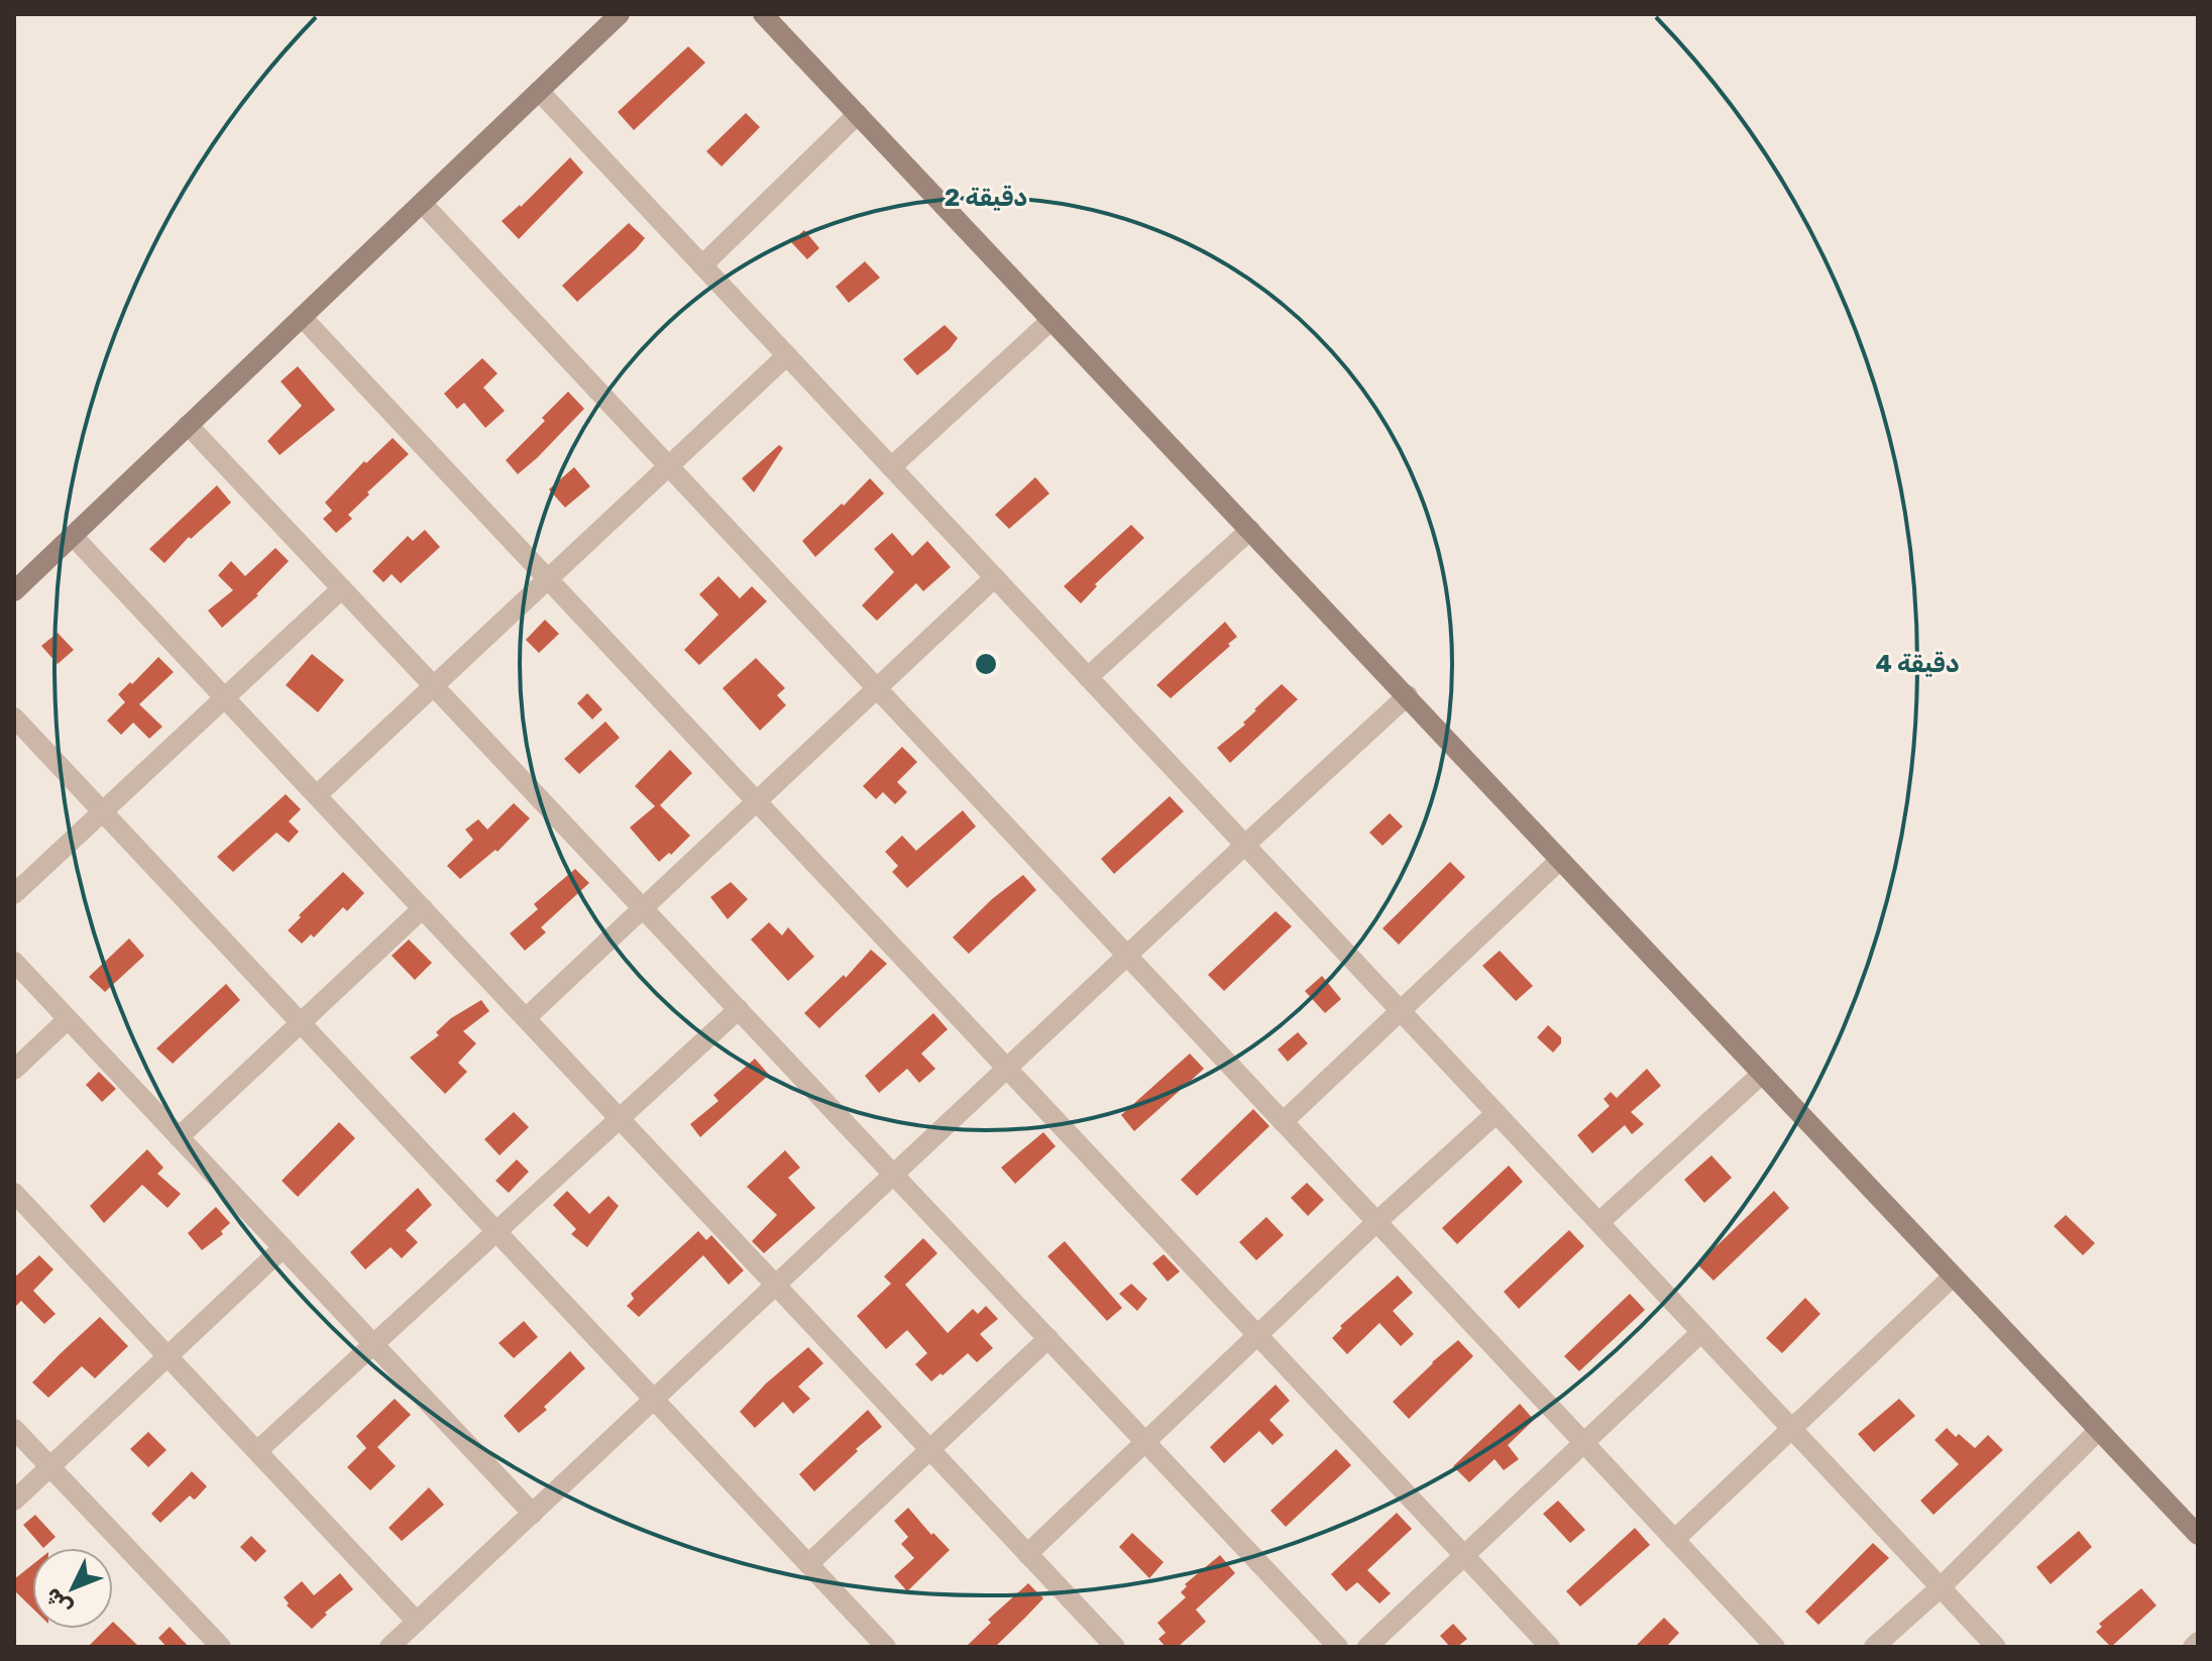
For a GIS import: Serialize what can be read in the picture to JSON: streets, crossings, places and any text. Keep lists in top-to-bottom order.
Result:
{
  "north": "bottom left",
  "rings": ["2 دقيقة", "4 دقيقة"]
}
